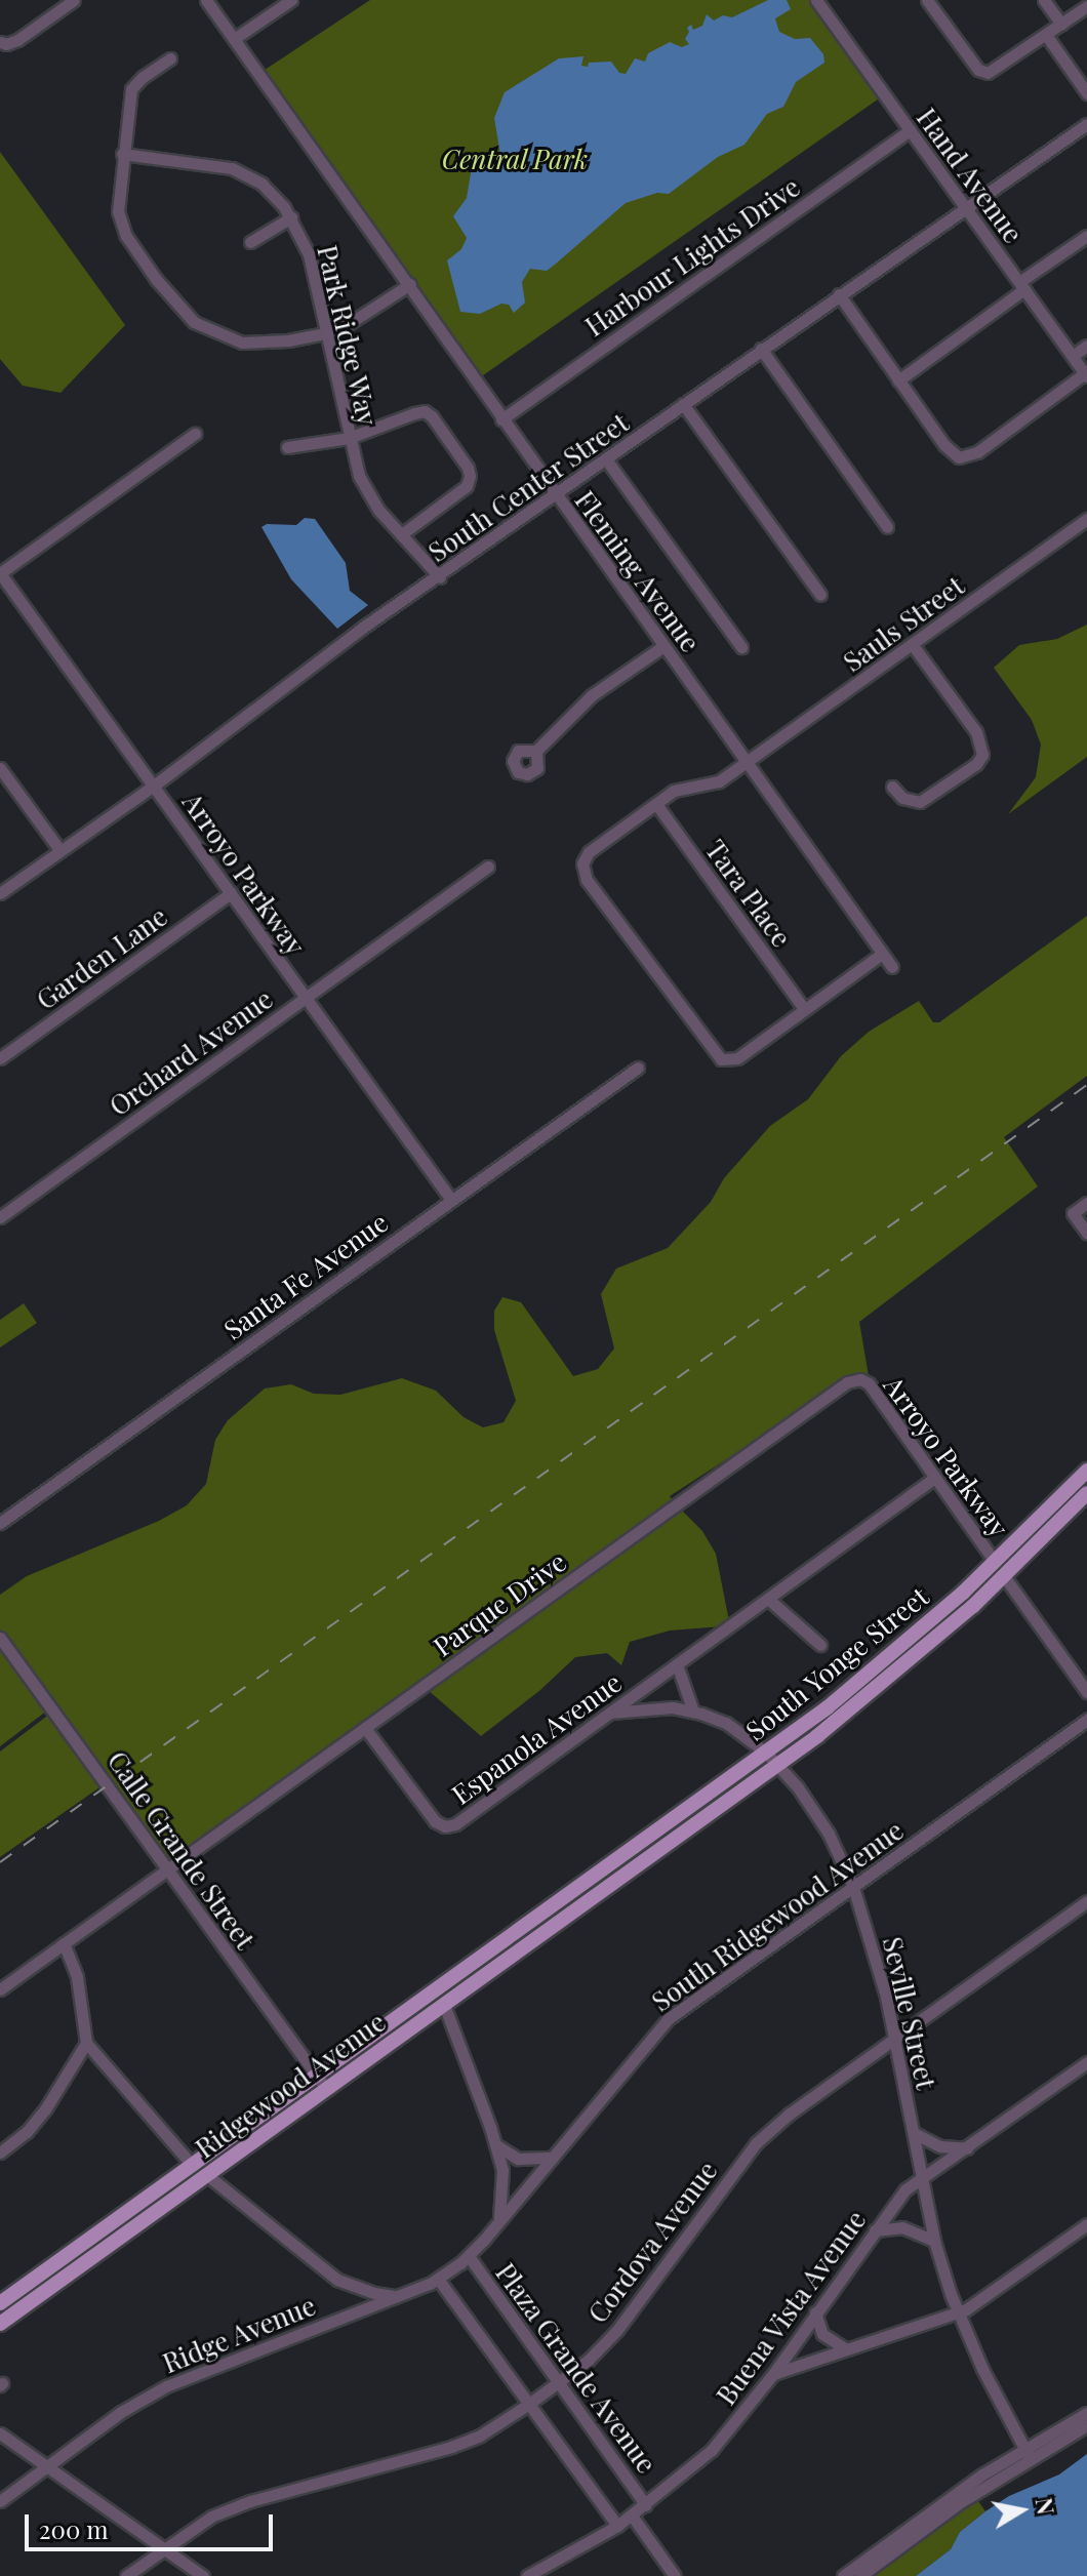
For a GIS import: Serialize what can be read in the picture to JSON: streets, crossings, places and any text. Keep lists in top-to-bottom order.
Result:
{
  "streets": {
    "main road": ["South Yonge Street", "Ridgewood Avenue"],
    "street": [
      "Hand Avenue",
      "Harbour Lights Drive",
      "Park Ridge Way",
      "South Center Street",
      "Fleming Avenue",
      "Sauls Street",
      "Arroyo Parkway",
      "Tara Place",
      "Garden Lane",
      "Orchard Avenue",
      "Santa Fe Avenue",
      "Parque Drive",
      "Espanola Avenue",
      "Calle Grande Street",
      "South Ridgewood Avenue",
      "Seville Street",
      "Cordova Avenue",
      "Buena Vista Avenue",
      "Ridge Avenue",
      "Plaza Grande Avenue"
    ]
  },
  "crossings": [
    ["Hand Avenue", "Harbour Lights Drive"],
    ["Hand Avenue", "South Center Street"],
    ["Harbour Lights Drive", "Fleming Avenue"],
    ["Park Ridge Way", "South Center Street"],
    ["South Center Street", "Fleming Avenue"],
    ["South Center Street", "Arroyo Parkway"],
    ["Fleming Avenue", "Sauls Street"],
    ["Sauls Street", "Tara Place"],
    ["Arroyo Parkway", "Garden Lane"],
    ["Arroyo Parkway", "Orchard Avenue"],
    ["Arroyo Parkway", "Santa Fe Avenue"],
    ["Arroyo Parkway", "Parque Drive"],
    ["Arroyo Parkway", "South Yonge Street"],
    ["Arroyo Parkway", "Espanola Avenue"],
    ["Parque Drive", "Espanola Avenue"],
    ["Parque Drive", "Calle Grande Street"],
    ["South Yonge Street", "Seville Street"],
    ["South Yonge Street", "Ridgewood Avenue"],
    ["Espanola Avenue", "Seville Street"],
    ["Calle Grande Street", "Ridgewood Avenue"],
    ["South Ridgewood Avenue", "Seville Street"],
    ["South Ridgewood Avenue", "Ridge Avenue"],
    ["Seville Street", "Cordova Avenue"],
    ["Seville Street", "Buena Vista Avenue"],
    ["Cordova Avenue", "Plaza Grande Avenue"],
    ["Buena Vista Avenue", "Plaza Grande Avenue"],
    ["Ridge Avenue", "Plaza Grande Avenue"]
  ],
  "parks": ["Central Park"],
  "scale_bar": "200 m",
  "north": "right"
}
